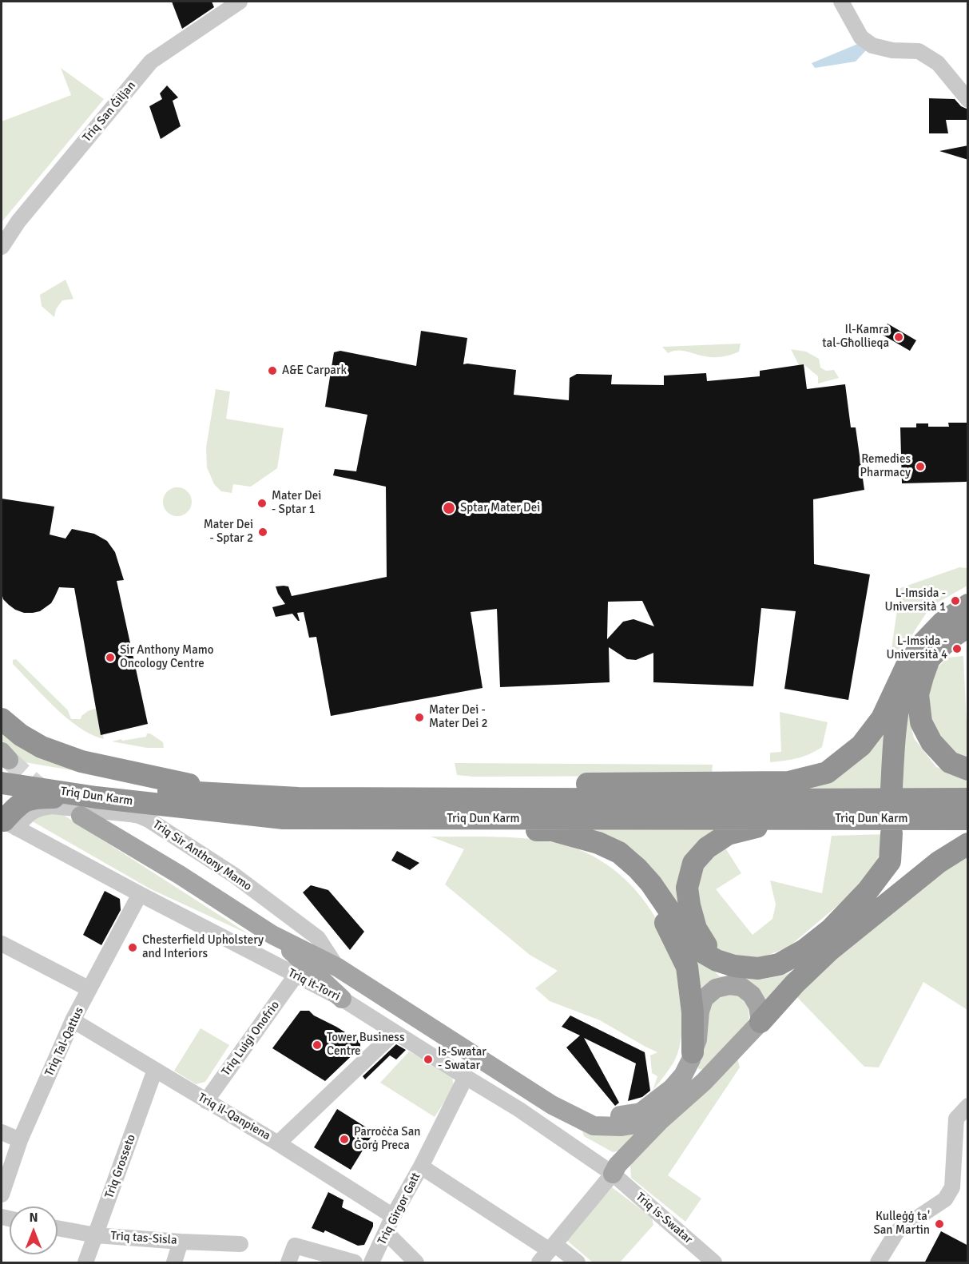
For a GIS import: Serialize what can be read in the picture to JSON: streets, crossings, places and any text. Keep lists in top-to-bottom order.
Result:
{
  "streets": {
    "highway": ["Triq Dun Karm"],
    "main road": ["Triq Sir Anthony Mamo"],
    "street": [
      "Triq San Ġiljan",
      "Triq it-Torri",
      "Triq Luigi Onofrio",
      "Triq Tal-Qattus",
      "Triq il-Qanpiena",
      "Triq Grosseto",
      "Triq Girgor Gatt",
      "Triq is-Swatar",
      "Triq tas-Sisla"
    ]
  },
  "crossings": [
    ["Triq Dun Karm", "Triq Sir Anthony Mamo"],
    ["Triq Sir Anthony Mamo", "Triq it-Torri"],
    ["Triq it-Torri", "Triq Luigi Onofrio"],
    ["Triq it-Torri", "Triq Tal-Qattus"],
    ["Triq it-Torri", "Triq Girgor Gatt"],
    ["Triq it-Torri", "Triq is-Swatar"],
    ["Triq Luigi Onofrio", "Triq il-Qanpiena"],
    ["Triq Tal-Qattus", "Triq il-Qanpiena"],
    ["Triq il-Qanpiena", "Triq Grosseto"],
    ["Triq il-Qanpiena", "Triq Girgor Gatt"],
    ["Triq Grosseto", "Triq tas-Sisla"]
  ],
  "places": [
    "Il-Kamra tal-Għollieqa",
    "A&E Carpark",
    "Remedies Pharmacy",
    "Mater Dei - Sptar 1",
    "Sptar Mater Dei",
    "Mater Dei - Sptar 2",
    "L-Imsida - Università 1",
    "L-Imsida - Università 4",
    "Sir Anthony Mamo Oncology Centre",
    "Mater Dei - Mater Dei 2",
    "Chesterfield Upholstery and Interiors",
    "Tower Business Centre",
    "Is-Swatar - Swatar",
    "Parroċċa San Ġorġ Preca",
    "Kulleġġ ta' San Martin"
  ],
  "north": "top"
}
